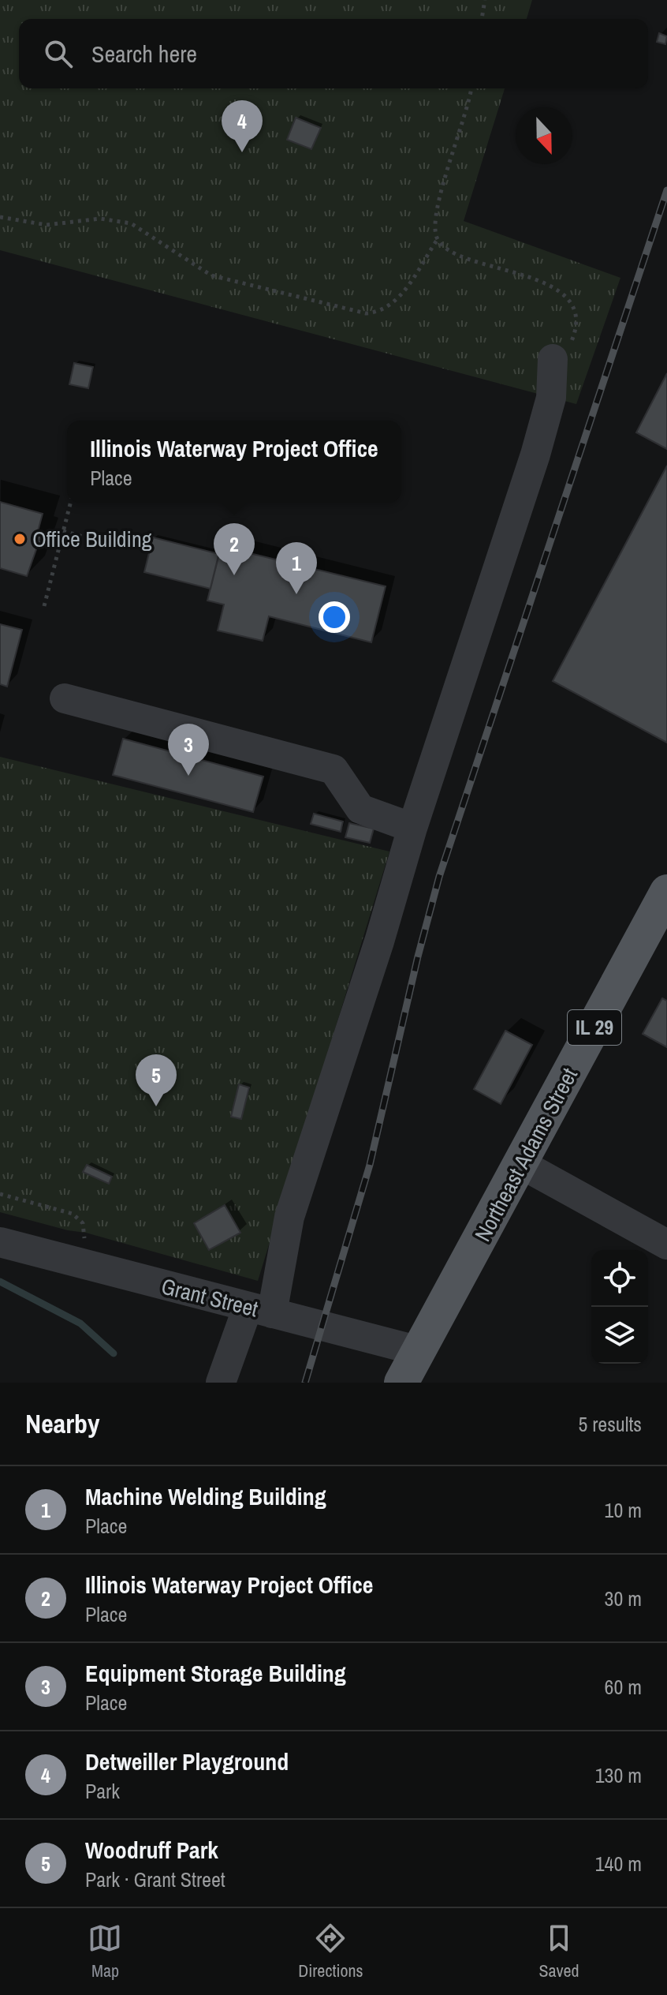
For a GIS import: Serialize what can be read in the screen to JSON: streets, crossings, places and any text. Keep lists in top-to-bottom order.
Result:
{
  "streets": {
    "main road": ["IL 29", "Northeast Adams Street"],
    "street": ["Grant Street"]
  },
  "crossings": [
    ["Northeast Adams Street", "Grant Street"]
  ],
  "places": ["Office Building"],
  "north": "bottom",
  "page": {
    "search": "Search here",
    "pins": [
      "4",
      "2",
      "1",
      "3",
      "5"
    ],
    "popup": ["Illinois Waterway Project Office", "Place"],
    "heading": ["Nearby", "5 results"],
    "list": [
      {
        "mark": "1",
        "name": "Machine Welding Building",
        "note": "Place",
        "value": "10 m"
      },
      {
        "mark": "2",
        "name": "Illinois Waterway Project Office",
        "note": "Place",
        "value": "30 m"
      },
      {
        "mark": "3",
        "name": "Equipment Storage Building",
        "note": "Place",
        "value": "60 m"
      },
      {
        "mark": "4",
        "name": "Detweiller Playground",
        "note": "Park",
        "value": "130 m"
      },
      {
        "mark": "5",
        "name": "Woodruff Park",
        "note": "Park · Grant Street",
        "value": "140 m"
      }
    ],
    "nav": ["Map", "Directions", "Saved"]
  }
}
